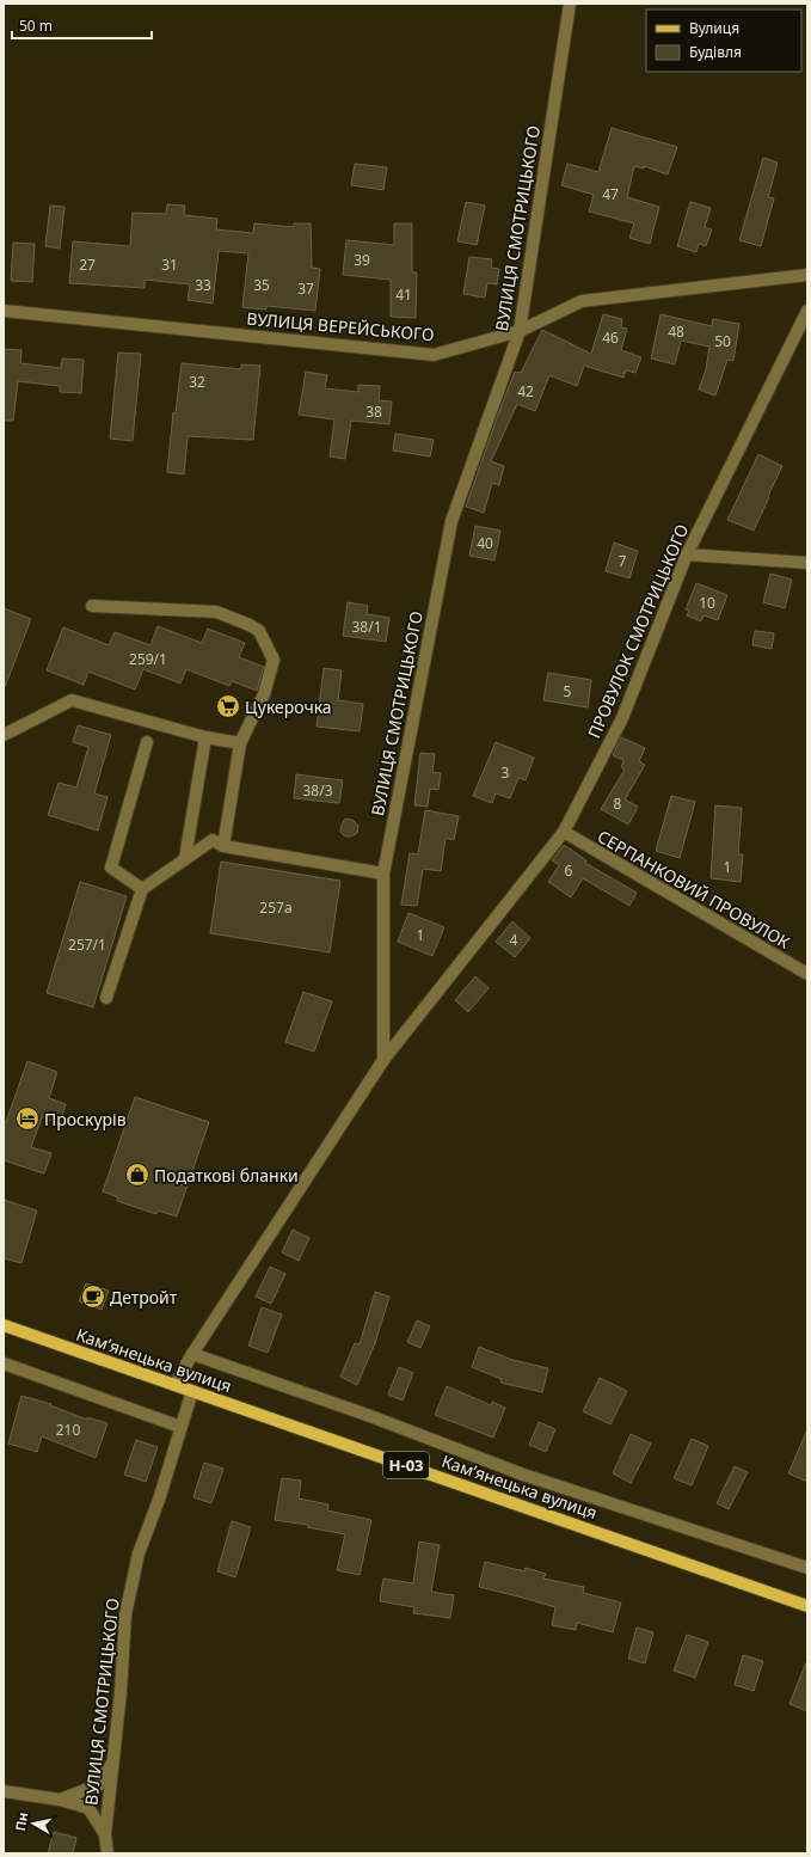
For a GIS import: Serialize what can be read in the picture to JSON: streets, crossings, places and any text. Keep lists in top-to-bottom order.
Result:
{
  "streets": {
    "main road": ["Камʼянецька вулиця", "Н-03"],
    "street": [
      "ВУЛИЦЯ СМОТРИЦЬКОГО",
      "ВУЛИЦЯ ВЕРЕЙСЬКОГО",
      "ПРОВУЛОК СМОТРИЦЬКОГО",
      "СЕРПАНКОВИЙ ПРОВУЛОК"
    ]
  },
  "crossings": [
    ["ВУЛИЦЯ СМОТРИЦЬКОГО", "ВУЛИЦЯ ВЕРЕЙСЬКОГО"],
    ["ВУЛИЦЯ СМОТРИЦЬКОГО", "ПРОВУЛОК СМОТРИЦЬКОГО"],
    ["ВУЛИЦЯ СМОТРИЦЬКОГО", "Камʼянецька вулиця"],
    ["ПРОВУЛОК СМОТРИЦЬКОГО", "СЕРПАНКОВИЙ ПРОВУЛОК"]
  ],
  "places": {
    "supermarket": ["Цукерочка"],
    "hotel": ["Проскурів"],
    "shop": ["Податкові бланки"],
    "cafe": ["Детройт"]
  },
  "house_numbers": [
    "47",
    "39",
    "27",
    "31",
    "33",
    "35",
    "37",
    "41",
    "48",
    "46",
    "50",
    "32",
    "42",
    "38",
    "40",
    "7",
    "10",
    "38/1",
    "259/1",
    "5",
    "3",
    "38/3",
    "8",
    "1",
    "6",
    "257а",
    "1",
    "4",
    "257/1",
    "210"
  ],
  "legend": ["Вулиця", "Будівля"],
  "scale_bar": "50 m",
  "north": "left"
}
